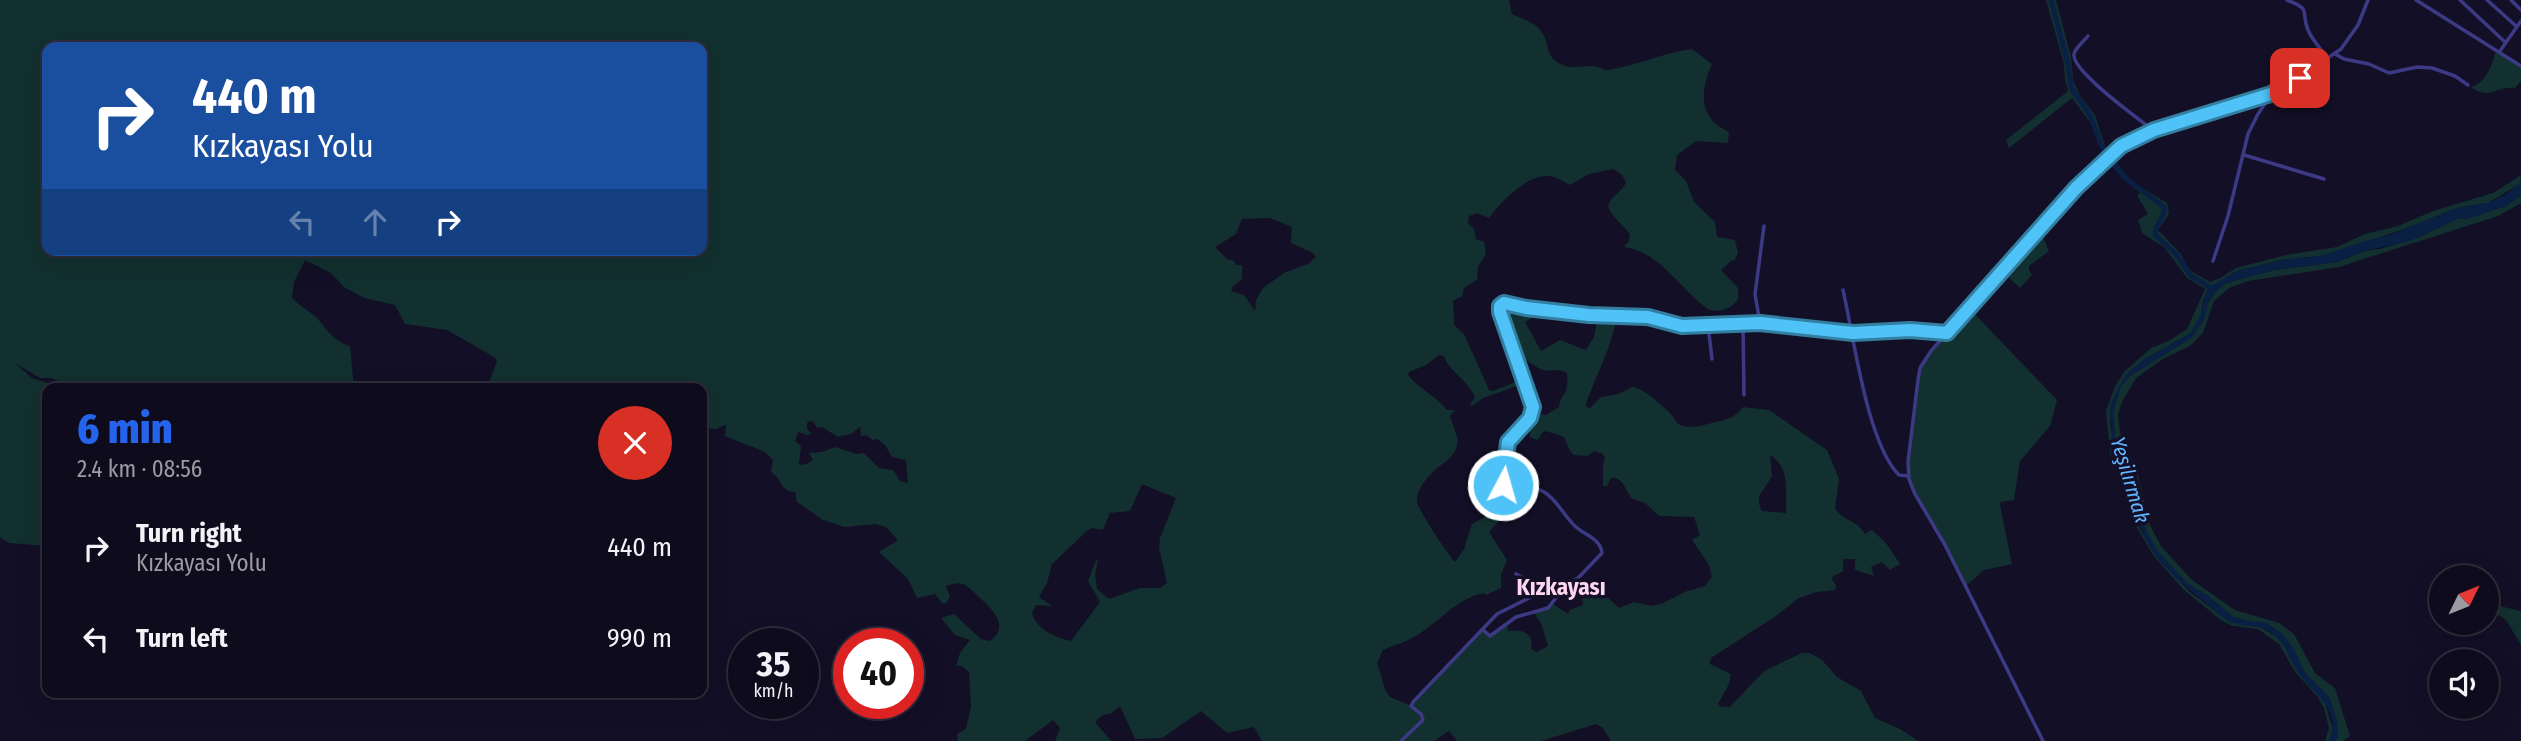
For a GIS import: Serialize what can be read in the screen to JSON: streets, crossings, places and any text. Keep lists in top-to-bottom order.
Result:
{
  "districts": ["Kızkayası"],
  "water": ["Yeşilırmak"],
  "north": "top right",
  "page": {
    "turn": ["440 m", "Kızkayası Yolu"],
    "heading": ["6 min", "2.4 km · 08:56"],
    "list": [
      {
        "name": "Turn right",
        "note": "Kızkayası Yolu",
        "value": "440 m"
      },
      {
        "name": "Turn left",
        "value": "990 m"
      }
    ],
    "speed": "35 km/h",
    "limit": "40"
  }
}
